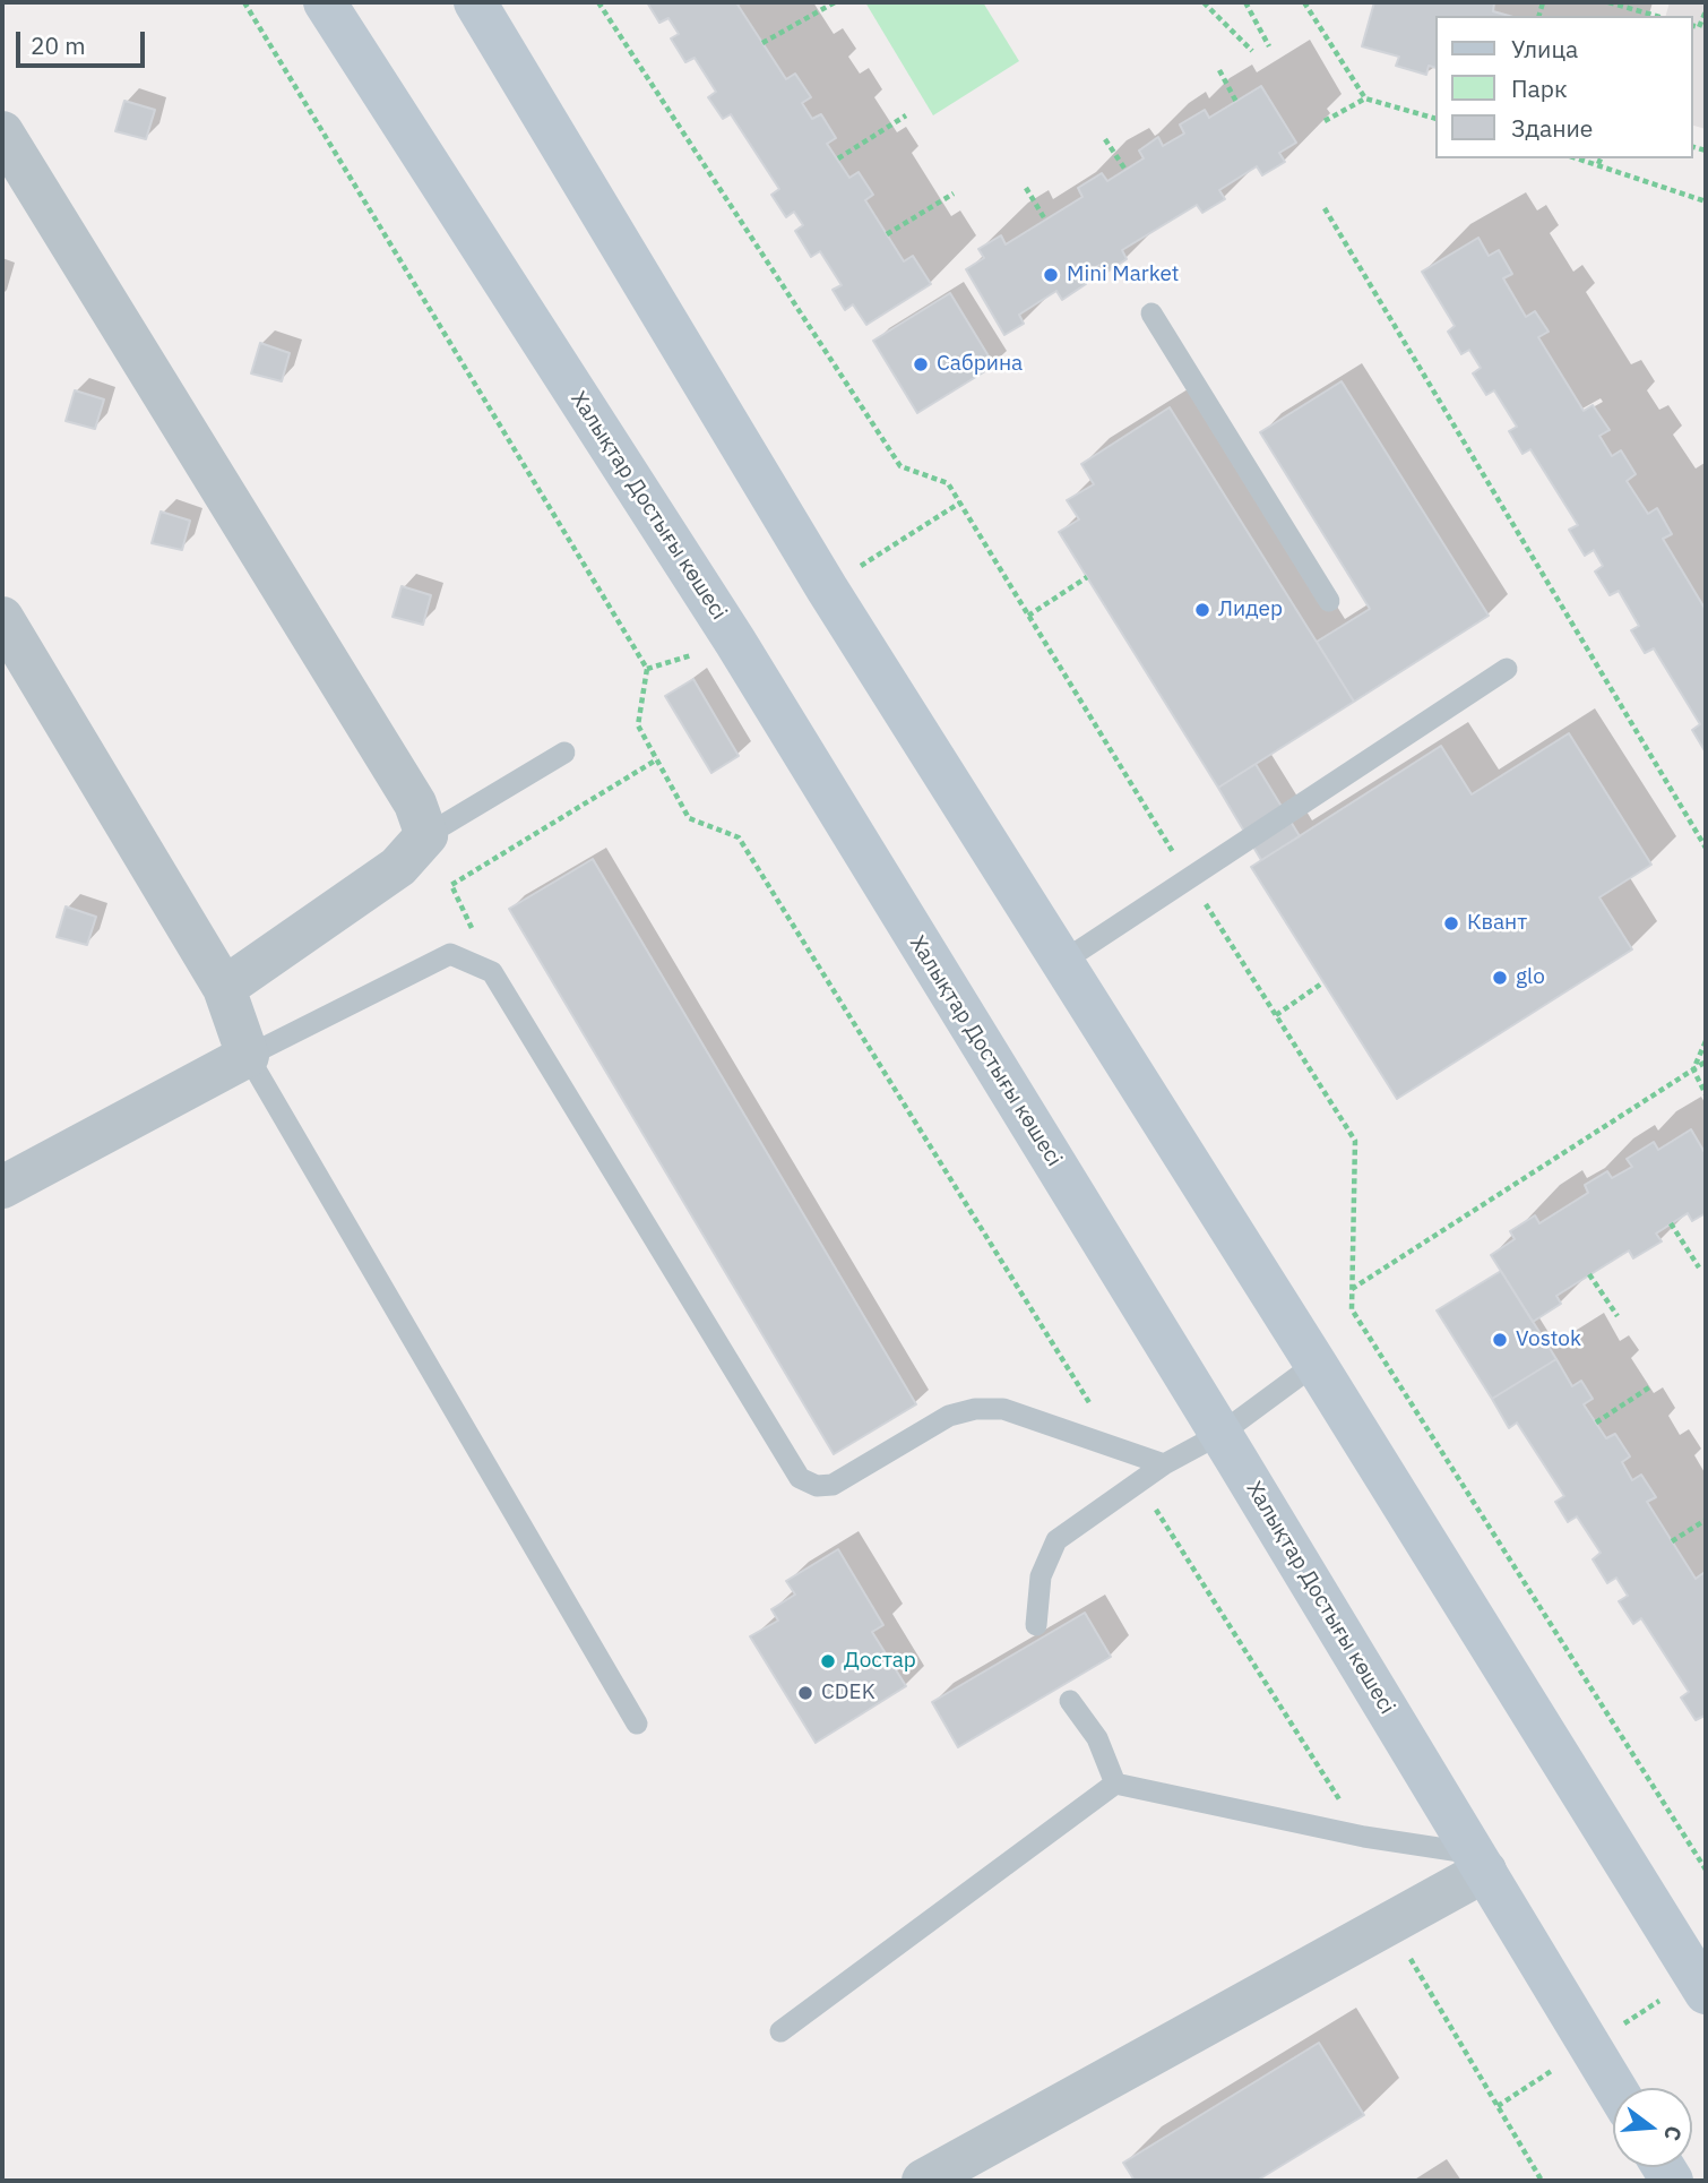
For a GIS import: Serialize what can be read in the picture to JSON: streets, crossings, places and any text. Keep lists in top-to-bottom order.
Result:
{
  "streets": {
    "main road": ["Халықтар Достығы көшесі"]
  },
  "places": [
    "Mini Market",
    "Сабрина",
    "Лидер",
    "Квант",
    "glo",
    "Vostok",
    "Достар",
    "CDEK"
  ],
  "legend": ["Улица", "Парк", "Здание"],
  "scale_bar": "20 m",
  "north": "right"
}
